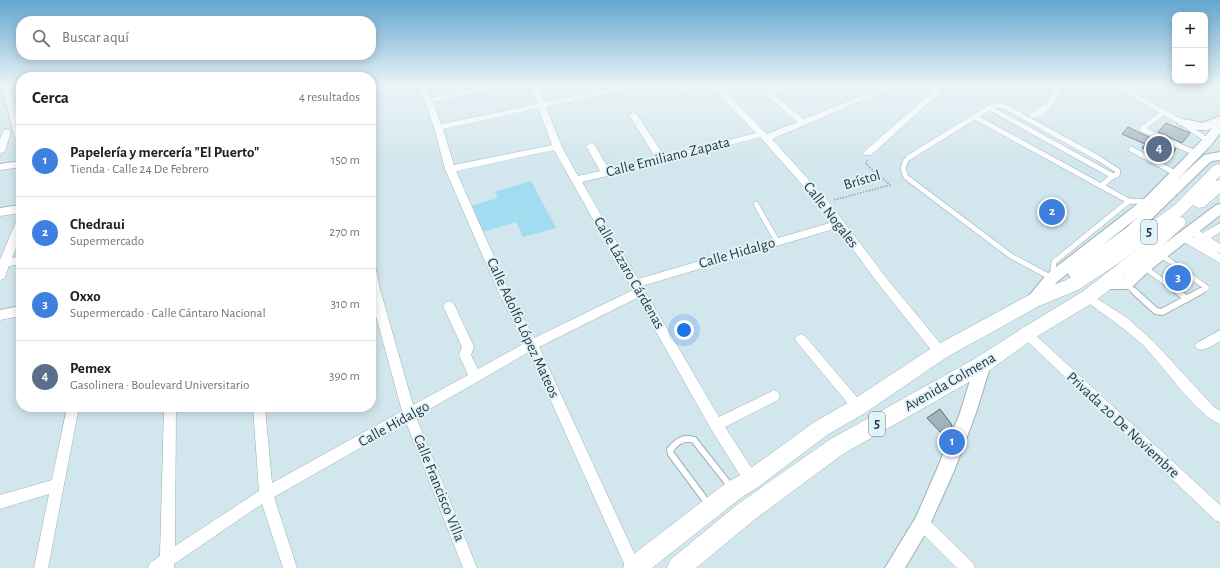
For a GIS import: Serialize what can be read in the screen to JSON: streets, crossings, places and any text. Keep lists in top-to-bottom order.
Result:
{
  "streets": {
    "main road": ["5", "Avenida Colmena"],
    "street": [
      "Calle Emiliano Zapata",
      "Calle Nogales",
      "Calle Hidalgo",
      "Calle Lázaro Cárdenas",
      "Calle Adolfo López Mateos",
      "Privada 20 De Noviembre",
      "Calle Francisco Villa"
    ],
    "path": ["Brístol"]
  },
  "crossings": [
    ["Calle Emiliano Zapata", "Calle Nogales"],
    ["Calle Emiliano Zapata", "Calle Lázaro Cárdenas"],
    ["Brístol", "Calle Nogales"],
    ["Calle Nogales", "5"],
    ["Calle Nogales", "Calle Hidalgo"],
    ["5", "Calle Lázaro Cárdenas"],
    ["5", "Calle Adolfo López Mateos"],
    ["5", "Avenida Colmena"],
    ["Calle Hidalgo", "Calle Lázaro Cárdenas"],
    ["Calle Hidalgo", "Calle Adolfo López Mateos"],
    ["Calle Hidalgo", "Calle Francisco Villa"],
    ["Avenida Colmena", "Privada 20 De Noviembre"]
  ],
  "page": {
    "map_buttons": ["+", "−"],
    "search": "Buscar aquí",
    "heading": ["Cerca", "4 resultados"],
    "list": [
      {
        "mark": "1",
        "name": "Papelería y mercería \"El Puerto\"",
        "note": "Tienda · Calle 24 De Febrero",
        "value": "150 m"
      },
      {
        "mark": "2",
        "name": "Chedraui",
        "note": "Supermercado",
        "value": "270 m"
      },
      {
        "mark": "3",
        "name": "Oxxo",
        "note": "Supermercado · Calle Cántaro Nacional",
        "value": "310 m"
      },
      {
        "mark": "4",
        "name": "Pemex",
        "note": "Gasolinera · Boulevard Universitario",
        "value": "390 m"
      }
    ],
    "pins": [
      "4",
      "2",
      "3",
      "1"
    ]
  }
}
